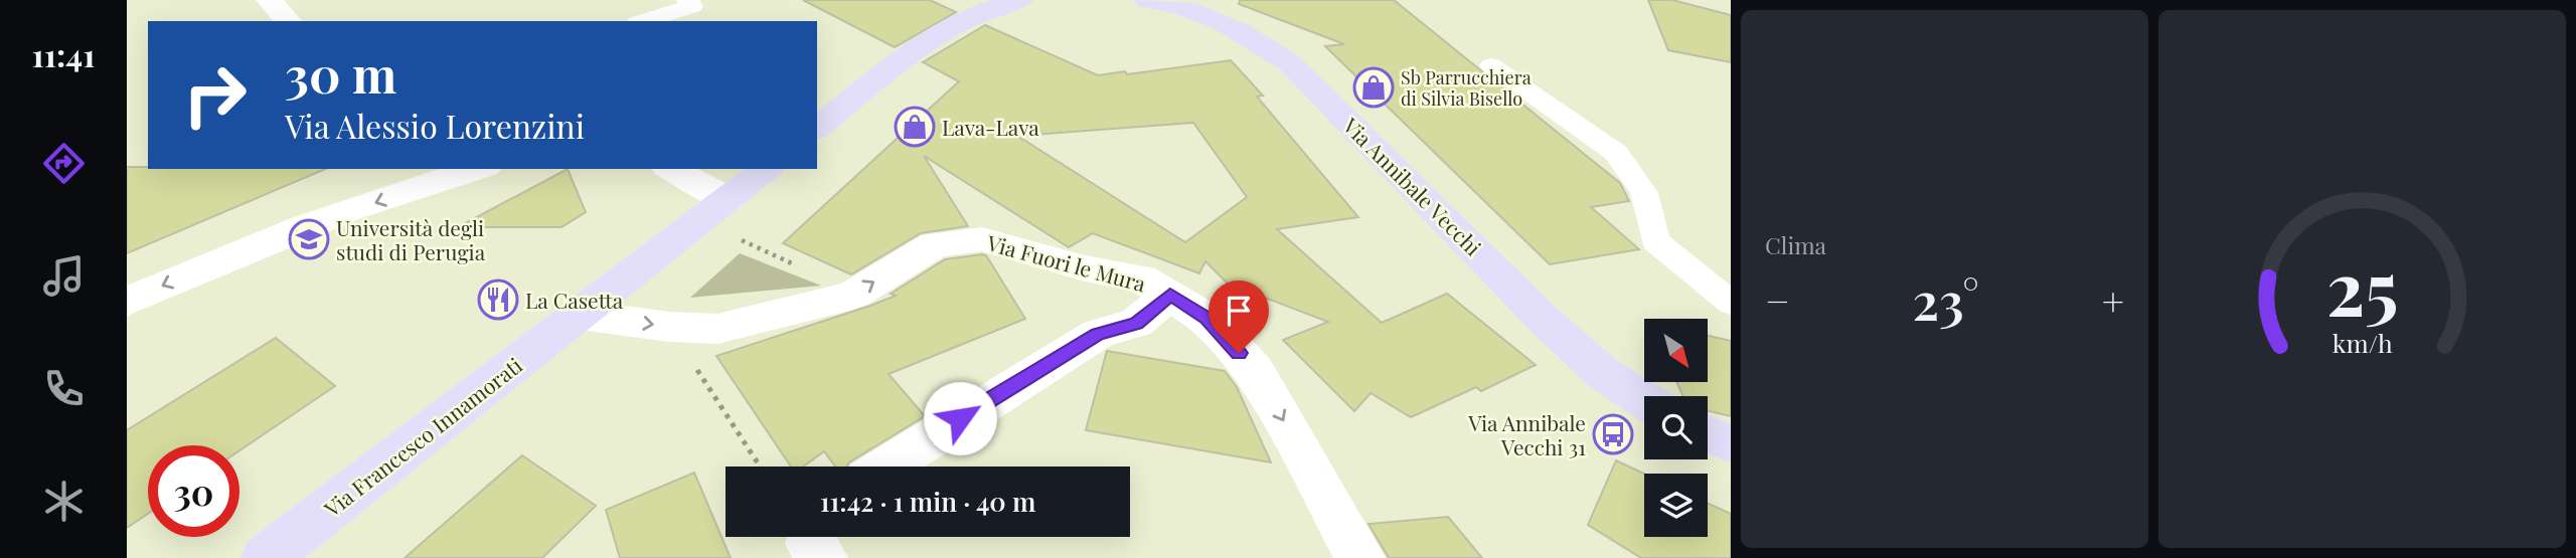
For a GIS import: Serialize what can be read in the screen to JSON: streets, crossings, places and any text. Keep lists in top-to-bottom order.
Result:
{
  "streets": {
    "street": ["Via Annibale Vecchi", "Via Fuori le Mura", "Via Francesco Innamorati"]
  },
  "crossings": [
    ["Via Fuori le Mura", "Via Francesco Innamorati"]
  ],
  "one_way": ["Via Fuori le Mura"],
  "places": {
    "shop": ["Sb Parrucchiera di Silvia Bisello", "Lava-Lava"],
    "school or university": ["Università degli studi di Perugia"],
    "restaurant": ["La Casetta"],
    "bus stop": ["Via Annibale Vecchi 31"]
  },
  "north": "bottom right",
  "page": {
    "tabs": "11:41",
    "tile": "Clima",
    "turn": ["30 m", "Via Alessio Lorenzini"],
    "heat": ["−", "23°", "+"],
    "limit": "30",
    "trip": "11:42 · 1 min · 40 m",
    "gauge": ["25", "km/h"]
  }
}
